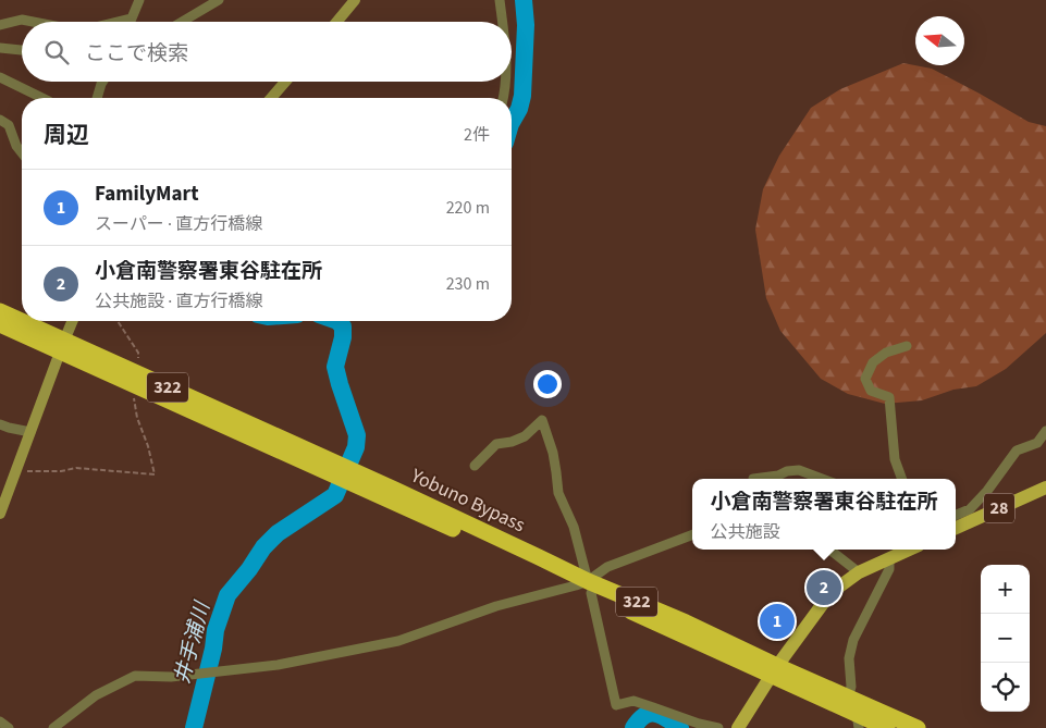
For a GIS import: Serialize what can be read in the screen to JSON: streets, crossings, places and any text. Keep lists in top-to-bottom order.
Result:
{
  "streets": {
    "highway": ["322", "Yobuno Bypass"],
    "main road": ["28"]
  },
  "water": ["井手浦川"],
  "north": "left",
  "page": {
    "search": "ここで検索",
    "heading": ["周辺", "2件"],
    "list": [
      {
        "mark": "1",
        "name": "FamilyMart",
        "note": "スーパー · 直方行橋線",
        "value": "220 m"
      },
      {
        "mark": "2",
        "name": "小倉南警察署東谷駐在所",
        "note": "公共施設 · 直方行橋線",
        "value": "230 m"
      }
    ],
    "popup": ["小倉南警察署東谷駐在所", "公共施設"],
    "map_buttons": ["+", "−"],
    "pins": ["2", "1"]
  }
}
